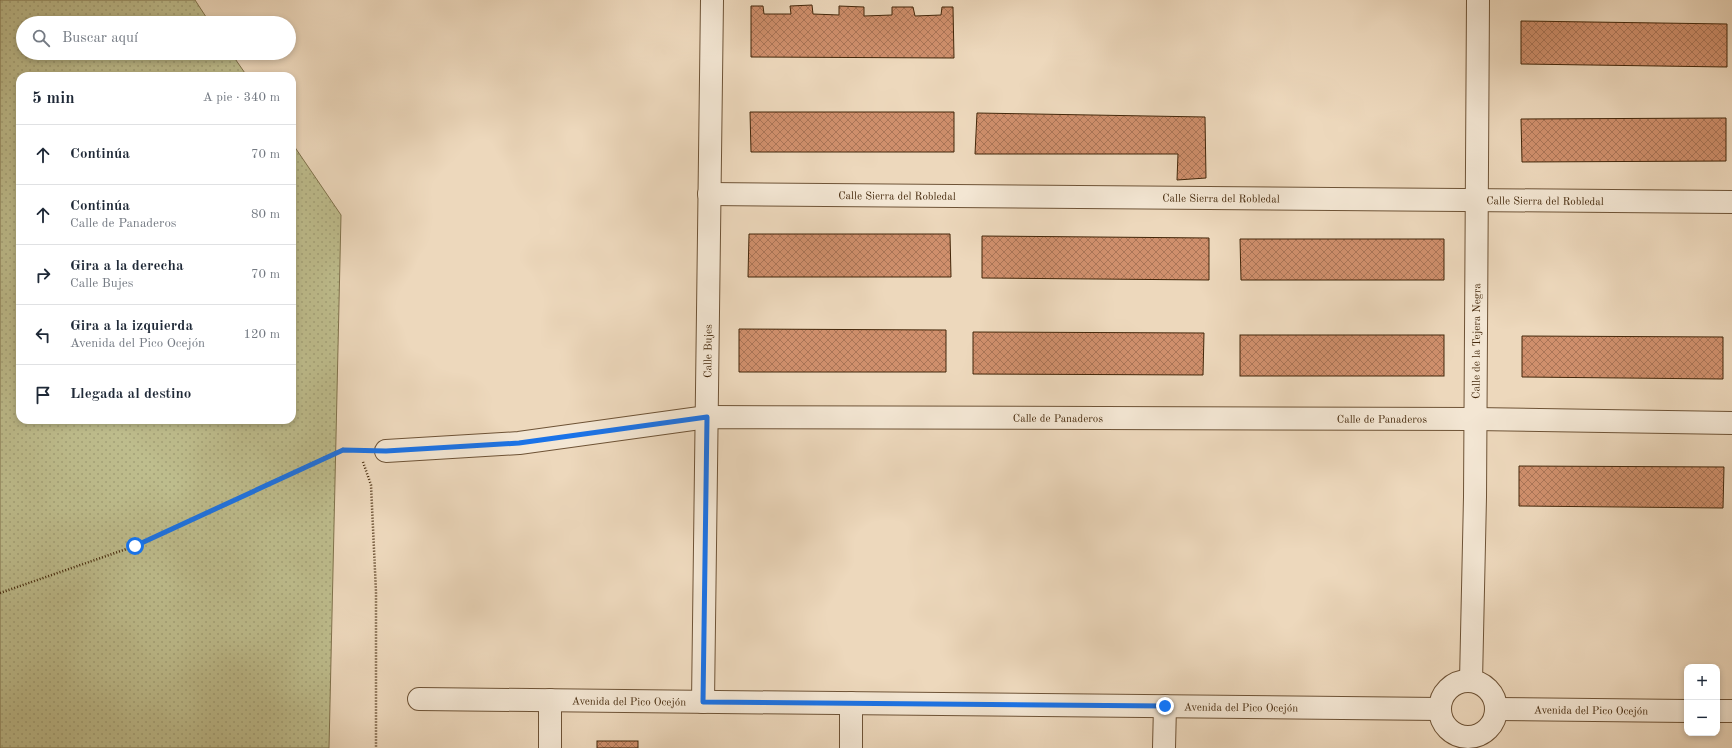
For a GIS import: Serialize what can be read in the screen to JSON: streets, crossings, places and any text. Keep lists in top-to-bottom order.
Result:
{
  "streets": {
    "street": [
      "Calle Sierra del Robledal",
      "Calle de la Tejera Negra",
      "Calle Bujes",
      "Calle de Panaderos",
      "Avenida del Pico Ocejón"
    ]
  },
  "crossings": [
    ["Calle Sierra del Robledal", "Calle de la Tejera Negra"],
    ["Calle Sierra del Robledal", "Calle Bujes"],
    ["Calle de la Tejera Negra", "Calle de Panaderos"],
    ["Calle de la Tejera Negra", "Avenida del Pico Ocejón"],
    ["Calle Bujes", "Calle de Panaderos"],
    ["Calle Bujes", "Avenida del Pico Ocejón"]
  ],
  "page": {
    "search": "Buscar aquí",
    "heading": ["5 min", "A pie · 340 m"],
    "list": [
      ["Continúa", "70 m"],
      ["Continúa", "Calle de Panaderos", "80 m"],
      ["Gira a la derecha", "Calle Bujes", "70 m"],
      ["Gira a la izquierda", "Avenida del Pico Ocejón", "120 m"],
      "Llegada al destino"
    ],
    "map_buttons": ["+", "−"]
  }
}
